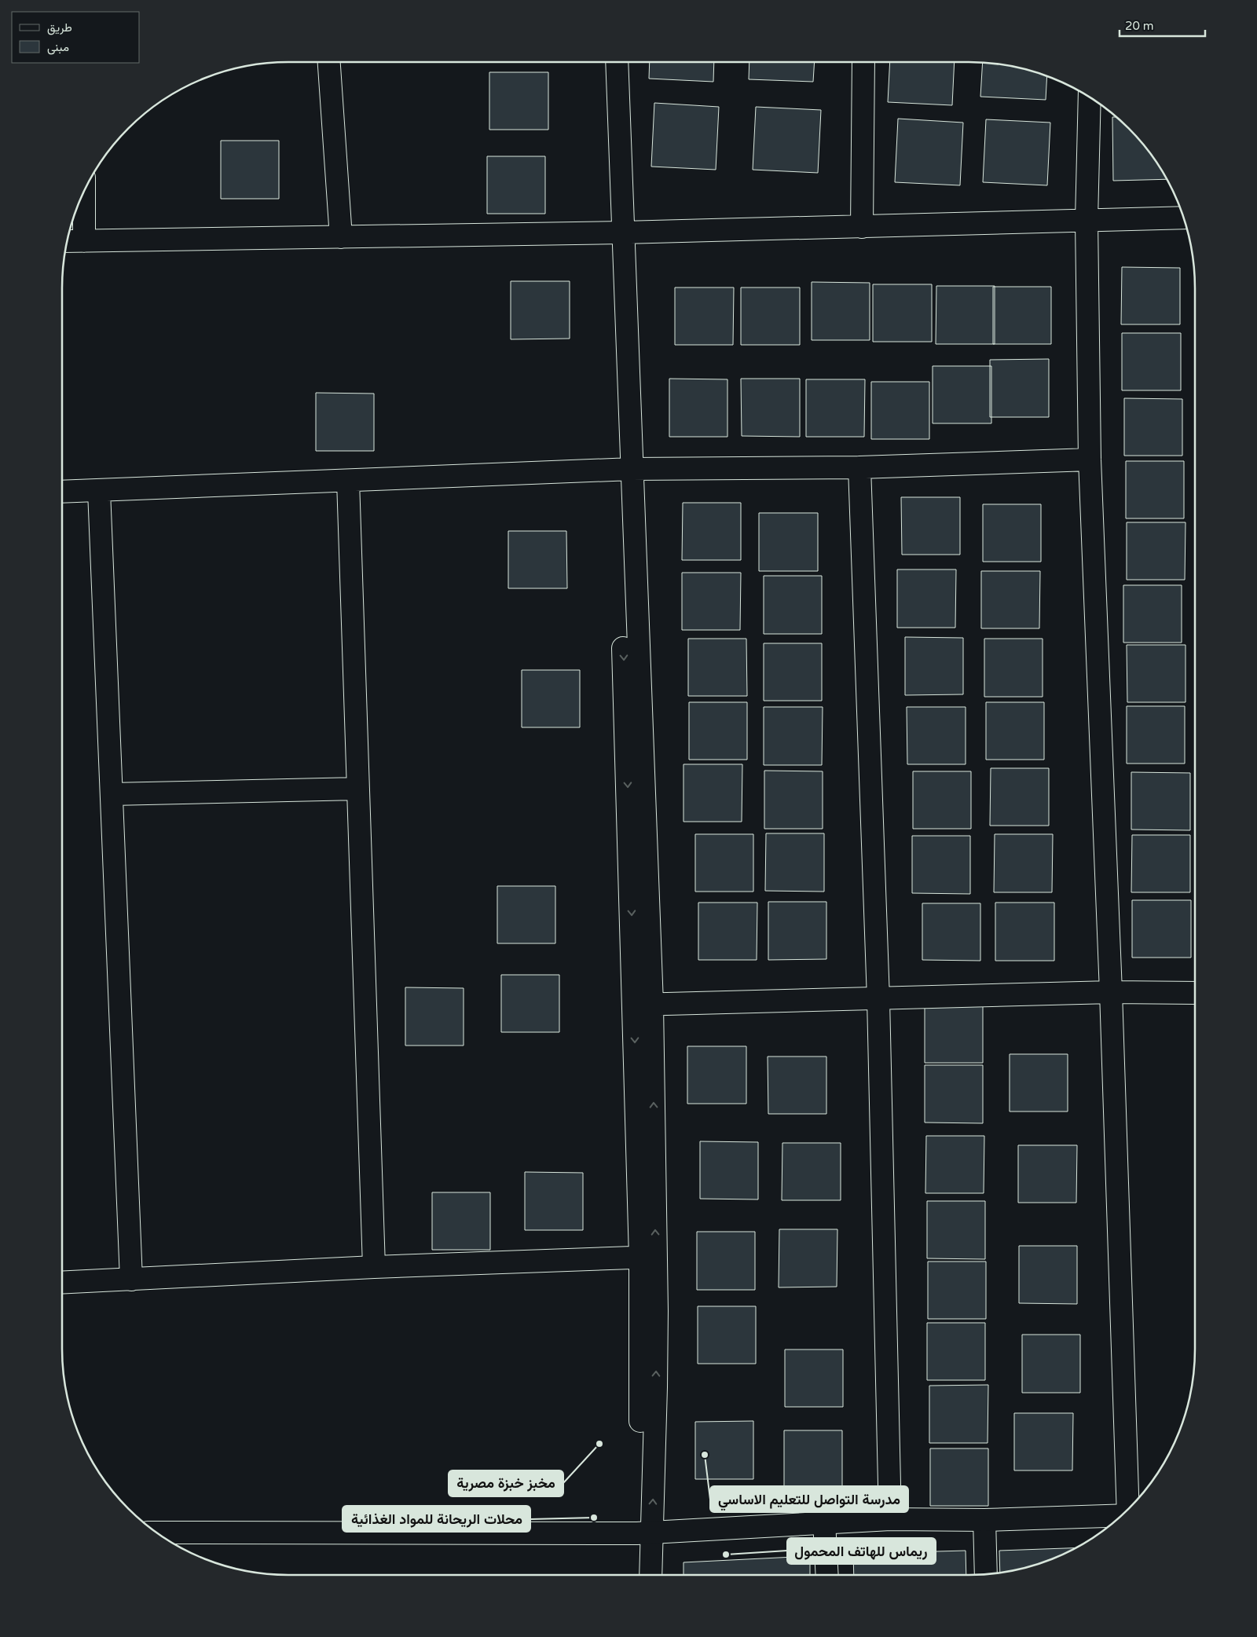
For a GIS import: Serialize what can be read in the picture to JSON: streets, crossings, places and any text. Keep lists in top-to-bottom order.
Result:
{
  "places": [
    "مخبز خبزة مصرية",
    "مدرسة التواصل للتعليم الاساسي",
    "محلات الريحانة للمواد الغذائية",
    "ريماس للهاتف المحمول"
  ],
  "legend": ["طريق", "مبنى"],
  "scale_bar": "20 m"
}
